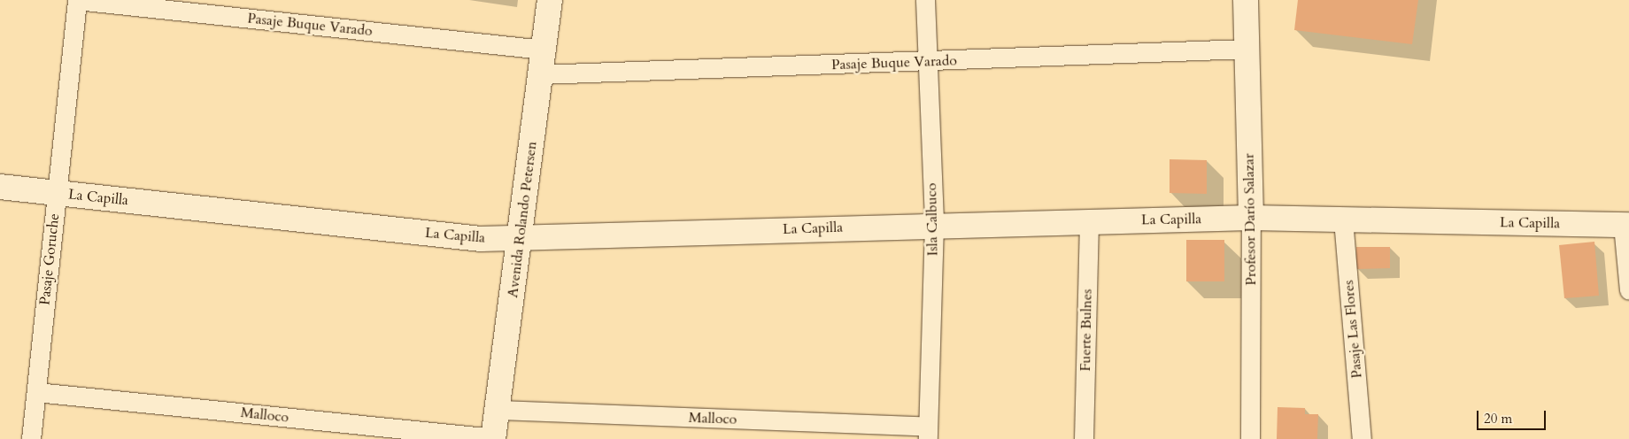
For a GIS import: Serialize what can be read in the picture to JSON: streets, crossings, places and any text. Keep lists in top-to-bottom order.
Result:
{
  "streets": {
    "street": [
      "Pasaje Buque Varado",
      "La Capilla",
      "Avenida Rolando Petersen",
      "Isla Calbuco",
      "Profesor Darío Salazar",
      "Pasaje Goruche",
      "Pasaje Las Flores",
      "Fuerte Bulnes",
      "Malloco"
    ]
  },
  "crossings": [
    ["Pasaje Buque Varado", "Avenida Rolando Petersen"],
    ["Pasaje Buque Varado", "Isla Calbuco"],
    ["Pasaje Buque Varado", "Profesor Darío Salazar"],
    ["Pasaje Buque Varado", "Pasaje Goruche"],
    ["La Capilla", "Avenida Rolando Petersen"],
    ["La Capilla", "Isla Calbuco"],
    ["La Capilla", "Profesor Darío Salazar"],
    ["La Capilla", "Pasaje Goruche"],
    ["La Capilla", "Pasaje Las Flores"],
    ["La Capilla", "Fuerte Bulnes"],
    ["Avenida Rolando Petersen", "Malloco"],
    ["Isla Calbuco", "Malloco"],
    ["Pasaje Goruche", "Malloco"]
  ],
  "scale_bar": "20 m"
}
